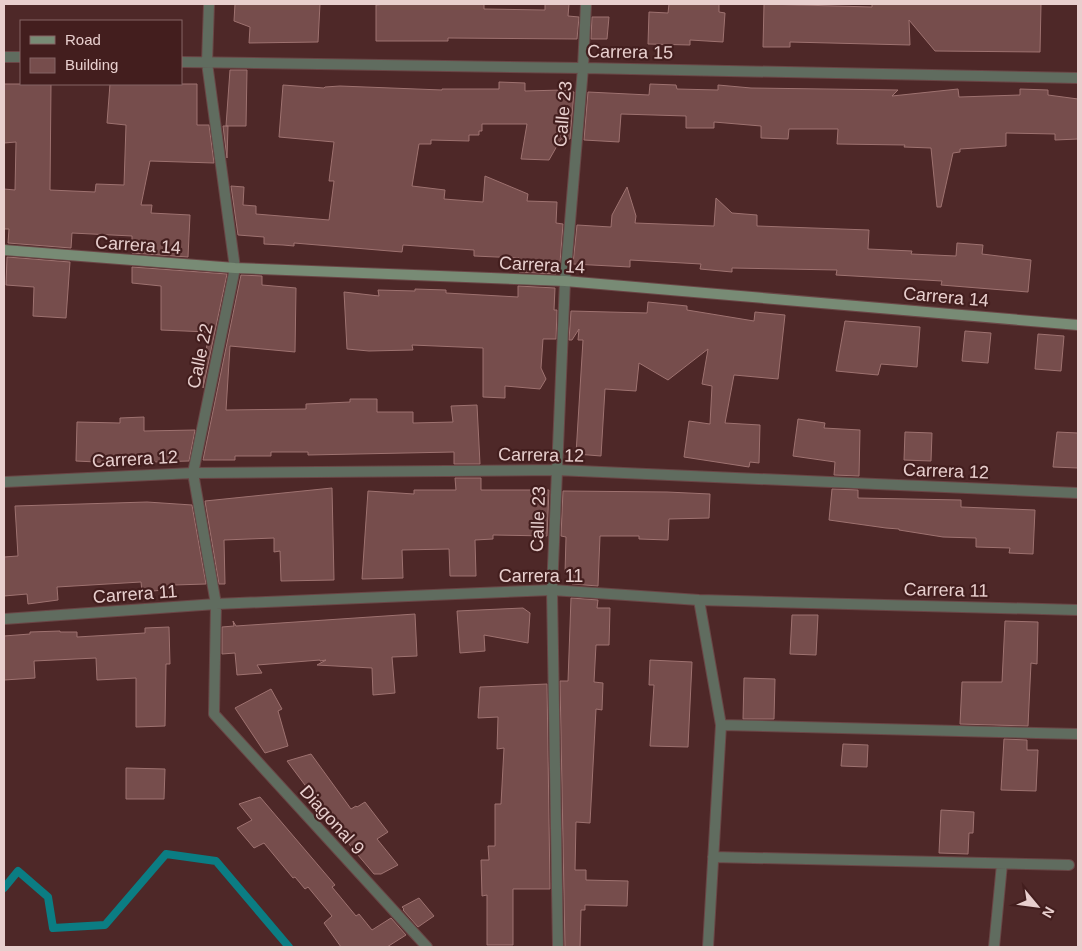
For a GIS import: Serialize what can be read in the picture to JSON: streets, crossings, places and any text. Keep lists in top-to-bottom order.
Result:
{
  "streets": {
    "street": [
      "Carrera 15",
      "Calle 23",
      "Carrera 14",
      "Calle 22",
      "Carrera 12",
      "Carrera 11",
      "Diagonal 9"
    ]
  },
  "crossings": [
    ["Carrera 15", "Calle 23"],
    ["Carrera 15", "Calle 22"],
    ["Calle 23", "Carrera 14"],
    ["Calle 23", "Carrera 12"],
    ["Calle 23", "Carrera 11"],
    ["Carrera 14", "Calle 22"],
    ["Calle 22", "Carrera 12"],
    ["Calle 22", "Carrera 11"],
    ["Calle 22", "Diagonal 9"]
  ],
  "legend": ["Road", "Building"],
  "north": "bottom right"
}
